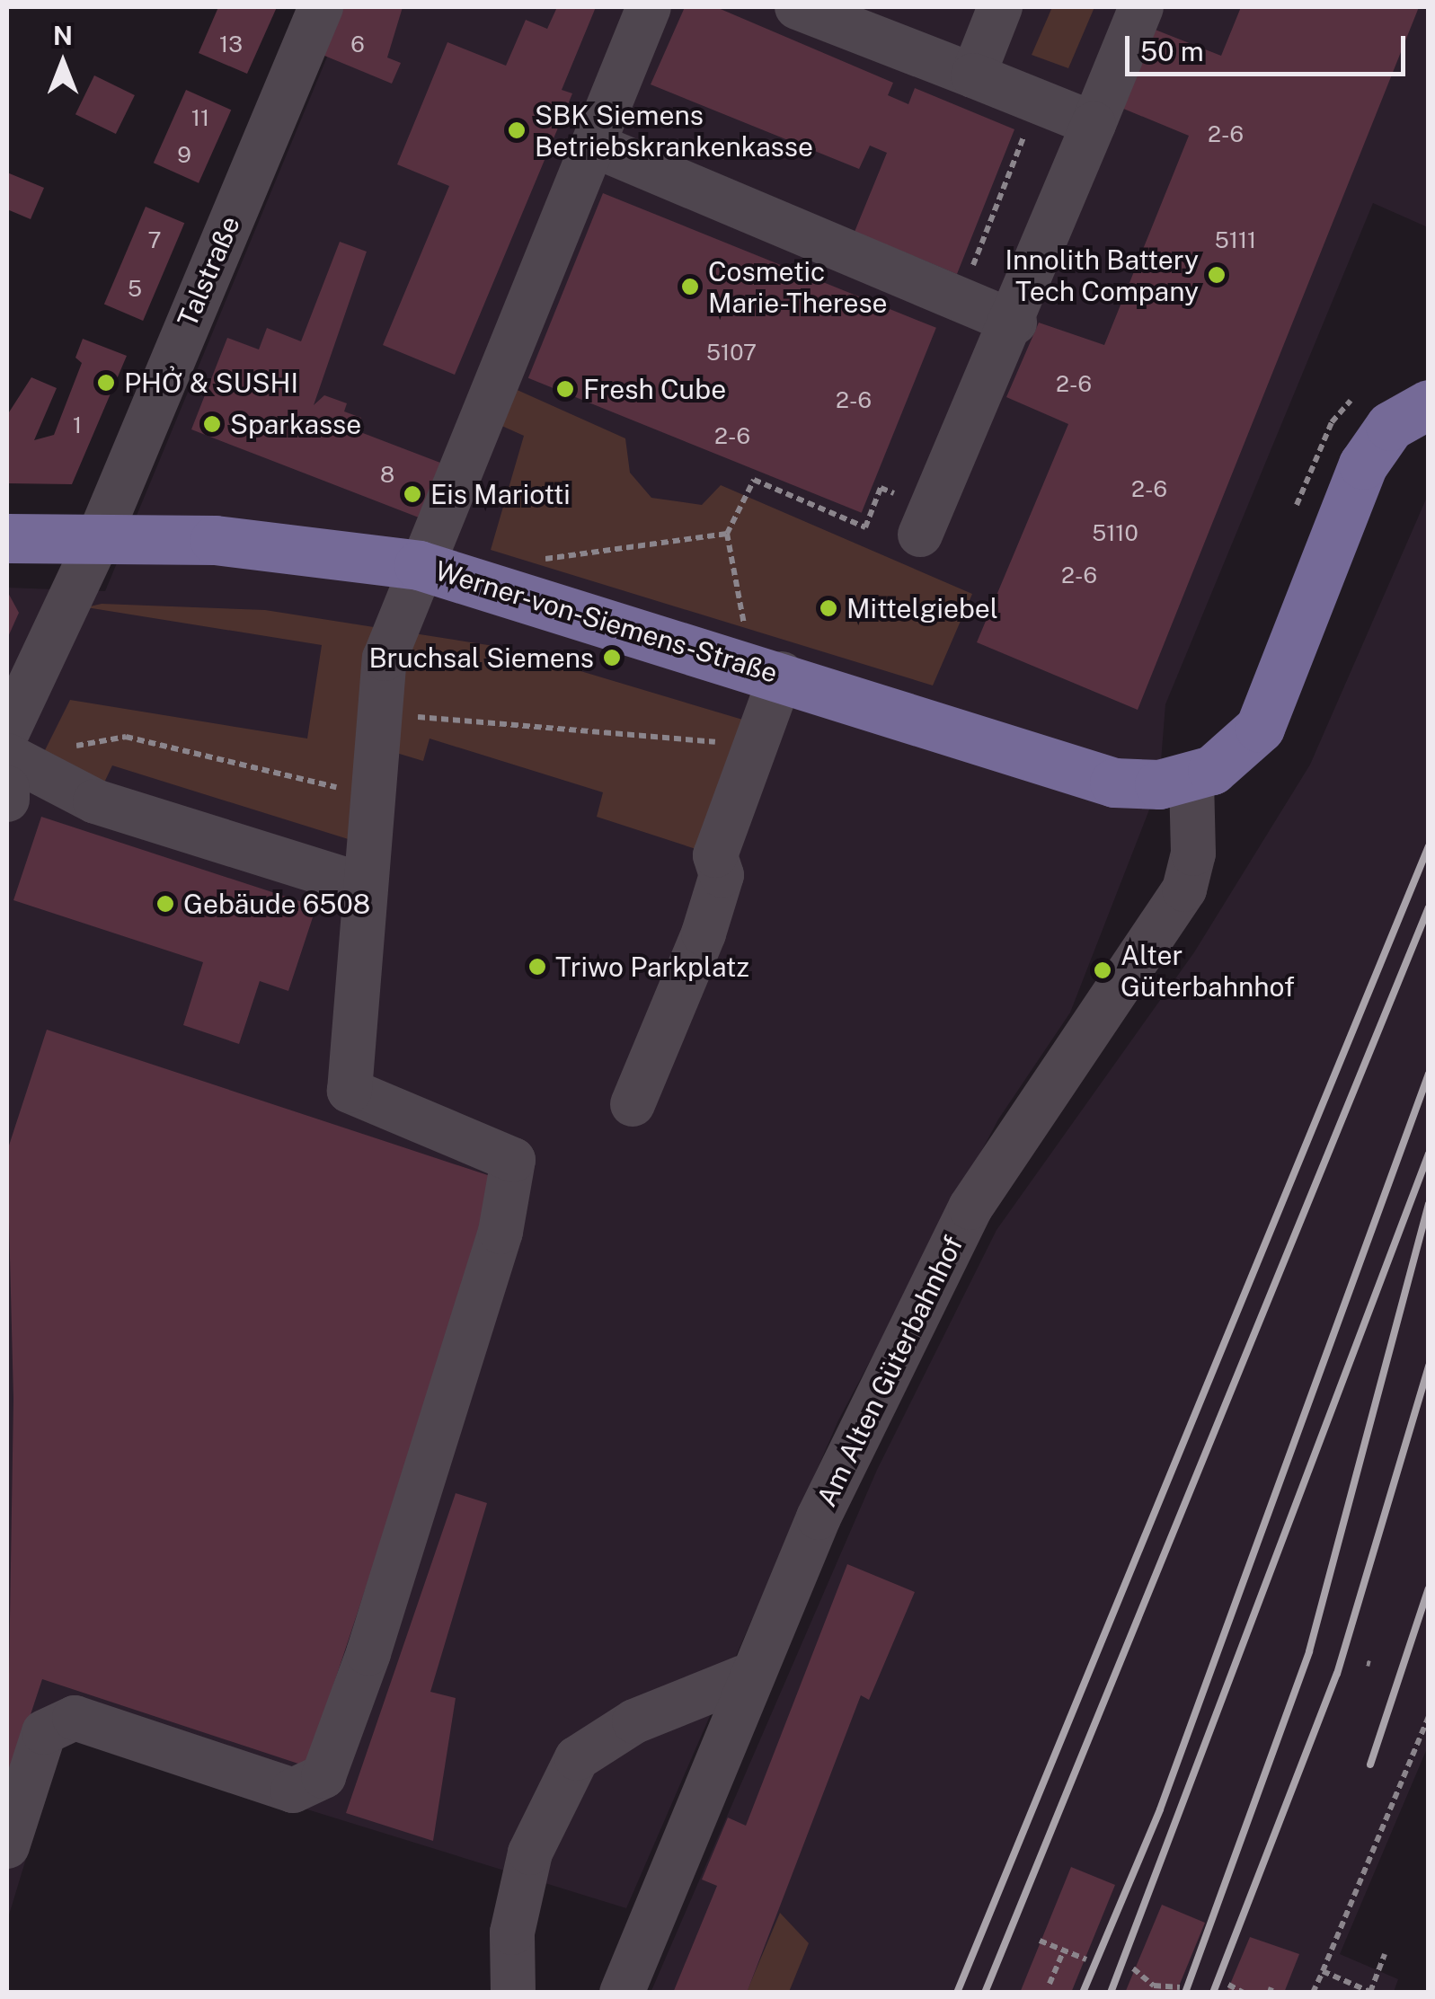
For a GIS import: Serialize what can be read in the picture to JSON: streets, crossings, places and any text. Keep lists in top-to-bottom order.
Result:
{
  "streets": {
    "main road": ["Werner-von-Siemens-Straße"],
    "street": ["Talstraße", "Am Alten Güterbahnhof"]
  },
  "crossings": [
    ["Talstraße", "Werner-von-Siemens-Straße"],
    ["Werner-von-Siemens-Straße", "Am Alten Güterbahnhof"]
  ],
  "places": [
    "SBK Siemens Betriebskrankenkasse",
    "Innolith Battery Tech Company",
    "Cosmetic Marie-Therese",
    "PHỞ & SUSHI",
    "Fresh Cube",
    "Sparkasse",
    "Eis Mariotti",
    "Mittelgiebel",
    "Bruchsal Siemens",
    "Gebäude 6508",
    "Triwo Parkplatz",
    "Alter Güterbahnhof"
  ],
  "house_numbers": [
    "13",
    "6",
    "11",
    "2-6",
    "9",
    "7",
    "5111",
    "5",
    "5107",
    "2-6",
    "2-6",
    "1",
    "2-6",
    "8",
    "2-6",
    "5110",
    "2-6"
  ],
  "scale_bar": "50 m",
  "north": "top"
}
